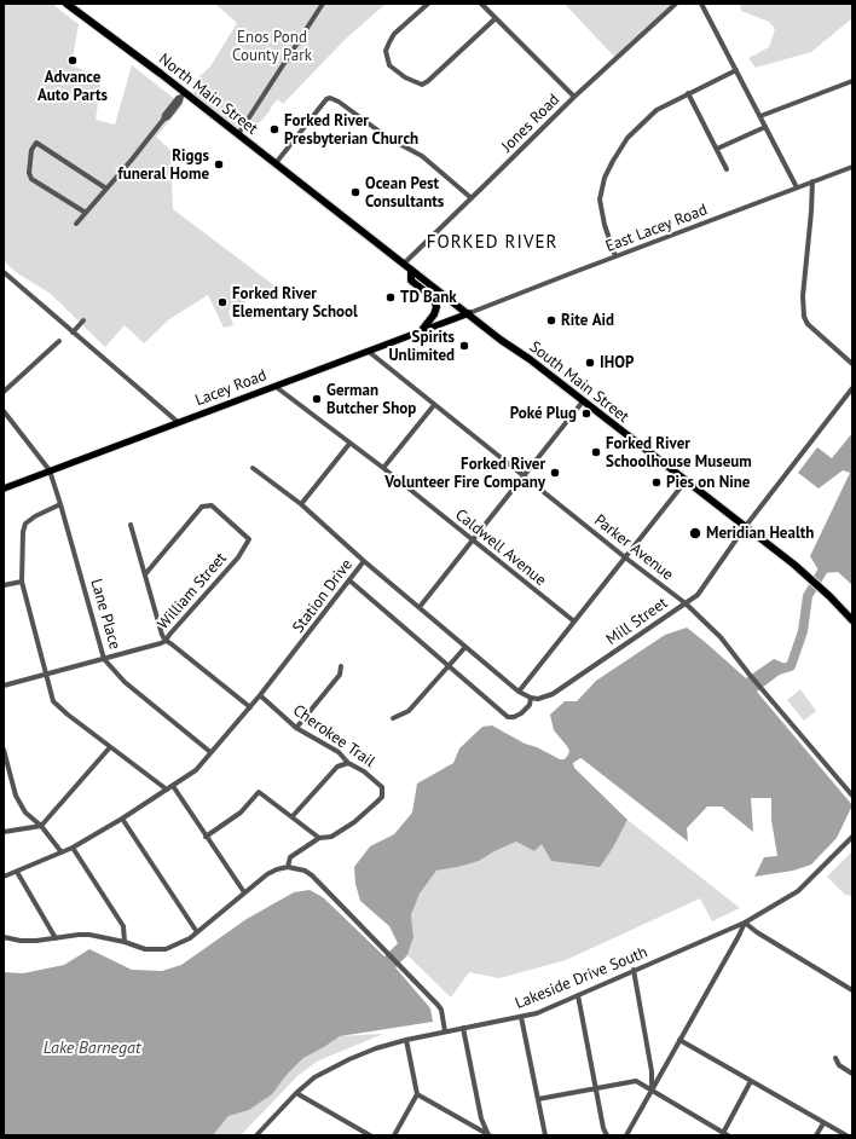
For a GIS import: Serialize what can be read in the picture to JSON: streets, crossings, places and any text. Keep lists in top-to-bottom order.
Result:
{
  "streets": {
    "highway": ["North Main Street", "South Main Street"],
    "main road": ["Lacey Road"],
    "street": [
      "Jones Road",
      "East Lacey Road",
      "Caldwell Avenue",
      "Parker Avenue",
      "William Street",
      "Station Drive",
      "Lane Place",
      "Mill Street",
      "Cherokee Trail",
      "Lakeside Drive South"
    ]
  },
  "crossings": [
    ["North Main Street", "Jones Road"],
    ["North Main Street", "East Lacey Road"],
    ["North Main Street", "South Main Street"],
    ["North Main Street", "Lacey Road"],
    ["East Lacey Road", "South Main Street"],
    ["East Lacey Road", "Lacey Road"],
    ["South Main Street", "Lacey Road"],
    ["South Main Street", "Mill Street"],
    ["Lacey Road", "Caldwell Avenue"],
    ["Lacey Road", "Parker Avenue"],
    ["Lacey Road", "Lane Place"],
    ["Parker Avenue", "Mill Street"],
    ["William Street", "Lane Place"],
    ["Station Drive", "Lane Place"],
    ["Station Drive", "Cherokee Trail"]
  ],
  "districts": ["FORKED RIVER"],
  "water": ["Lake Barnegat"],
  "parks": ["Enos Pond County Park"],
  "places": [
    "Advance Auto Parts",
    "Forked River Presbyterian Church",
    "Riggs funeral Home",
    "Ocean Pest Consultants",
    "TD Bank",
    "Forked River Elementary School",
    "Rite Aid",
    "Spirits Unlimited",
    "IHOP",
    "German Butcher Shop",
    "Poké Plug",
    "Forked River Schoolhouse Museum",
    "Forked River Volunteer Fire Company",
    "Pies on Nine",
    "Meridian Health"
  ]
}
